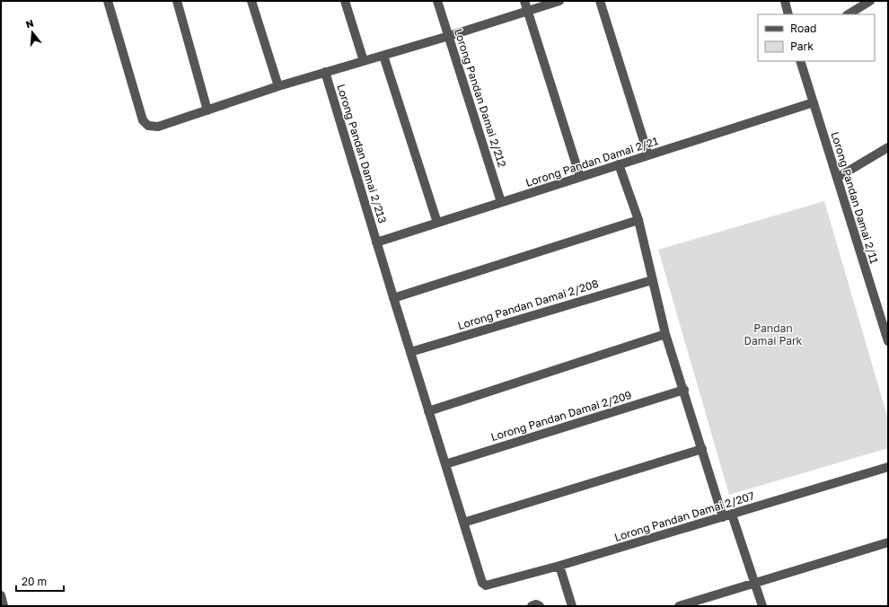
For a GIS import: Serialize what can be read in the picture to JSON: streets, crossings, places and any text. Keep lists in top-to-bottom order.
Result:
{
  "streets": {
    "street": [
      "Lorong Pandan Damai 2/212",
      "Lorong Pandan Damai 2/213",
      "Lorong Pandan Damai 2/21",
      "Lorong Pandan Damai 2/11",
      "Lorong Pandan Damai 2/208",
      "Lorong Pandan Damai 2/209",
      "Lorong Pandan Damai 2/207"
    ]
  },
  "crossings": [
    ["Lorong Pandan Damai 2/212", "Lorong Pandan Damai 2/21"],
    ["Lorong Pandan Damai 2/213", "Lorong Pandan Damai 2/21"],
    ["Lorong Pandan Damai 2/213", "Lorong Pandan Damai 2/208"],
    ["Lorong Pandan Damai 2/213", "Lorong Pandan Damai 2/209"],
    ["Lorong Pandan Damai 2/213", "Lorong Pandan Damai 2/207"],
    ["Lorong Pandan Damai 2/21", "Lorong Pandan Damai 2/11"]
  ],
  "parks": ["Pandan Damai Park"],
  "legend": ["Road", "Park"],
  "scale_bar": "20 m",
  "north": "top"
}
